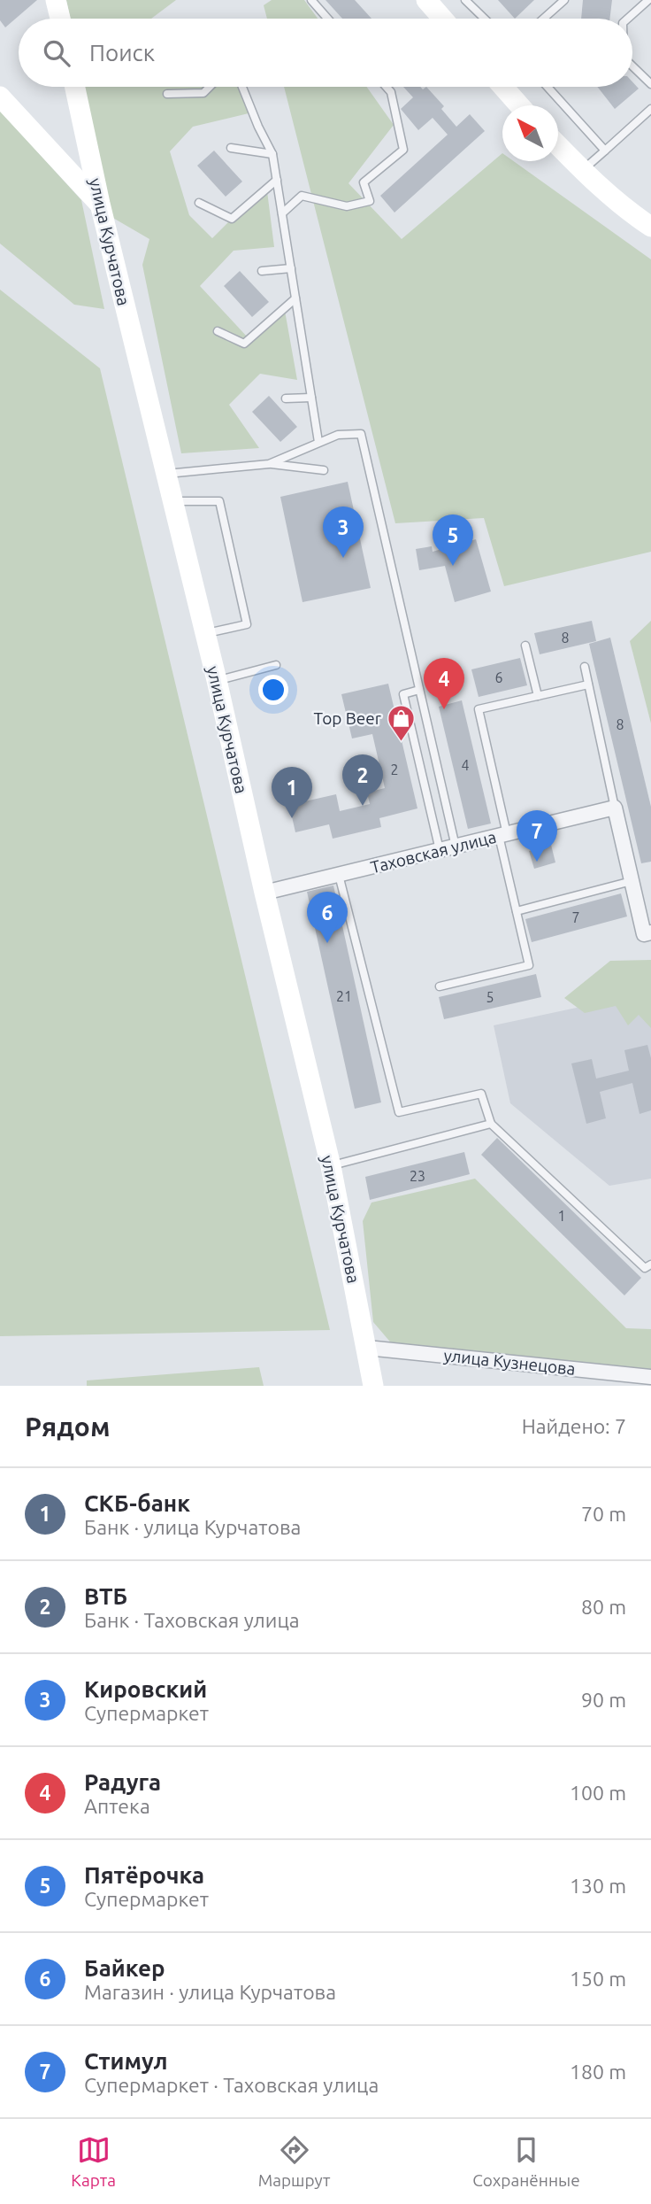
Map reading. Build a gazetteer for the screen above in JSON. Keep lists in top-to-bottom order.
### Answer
{
  "streets": {
    "main road": ["улица Курчатова"],
    "street": ["Таховская улица", "улица Кузнецова"]
  },
  "crossings": [
    ["улица Курчатова", "Таховская улица"],
    ["улица Курчатова", "улица Кузнецова"]
  ],
  "places": {
    "shop": ["Top Beer"]
  },
  "house_numbers": [
    "8",
    "6",
    "8",
    "4",
    "2",
    "7",
    "21",
    "5",
    "23",
    "1"
  ],
  "north": "top left",
  "page": {
    "search": "Поиск",
    "pins": [
      "3",
      "5",
      "4",
      "2",
      "1",
      "7",
      "6"
    ],
    "heading": ["Рядом", "Найдено: 7"],
    "list": [
      {
        "mark": "1",
        "name": "СКБ-банк",
        "note": "Банк · улица Курчатова",
        "value": "70 m"
      },
      {
        "mark": "2",
        "name": "ВТБ",
        "note": "Банк · Таховская улица",
        "value": "80 m"
      },
      {
        "mark": "3",
        "name": "Кировский",
        "note": "Супермаркет",
        "value": "90 m"
      },
      {
        "mark": "4",
        "name": "Радуга",
        "note": "Аптека",
        "value": "100 m"
      },
      {
        "mark": "5",
        "name": "Пятёрочка",
        "note": "Супермаркет",
        "value": "130 m"
      },
      {
        "mark": "6",
        "name": "Байкер",
        "note": "Магазин · улица Курчатова",
        "value": "150 m"
      },
      {
        "mark": "7",
        "name": "Стимул",
        "note": "Супермаркет · Таховская улица",
        "value": "180 m"
      }
    ],
    "nav": ["Карта", "Маршрут", "Сохранённые"]
  }
}
